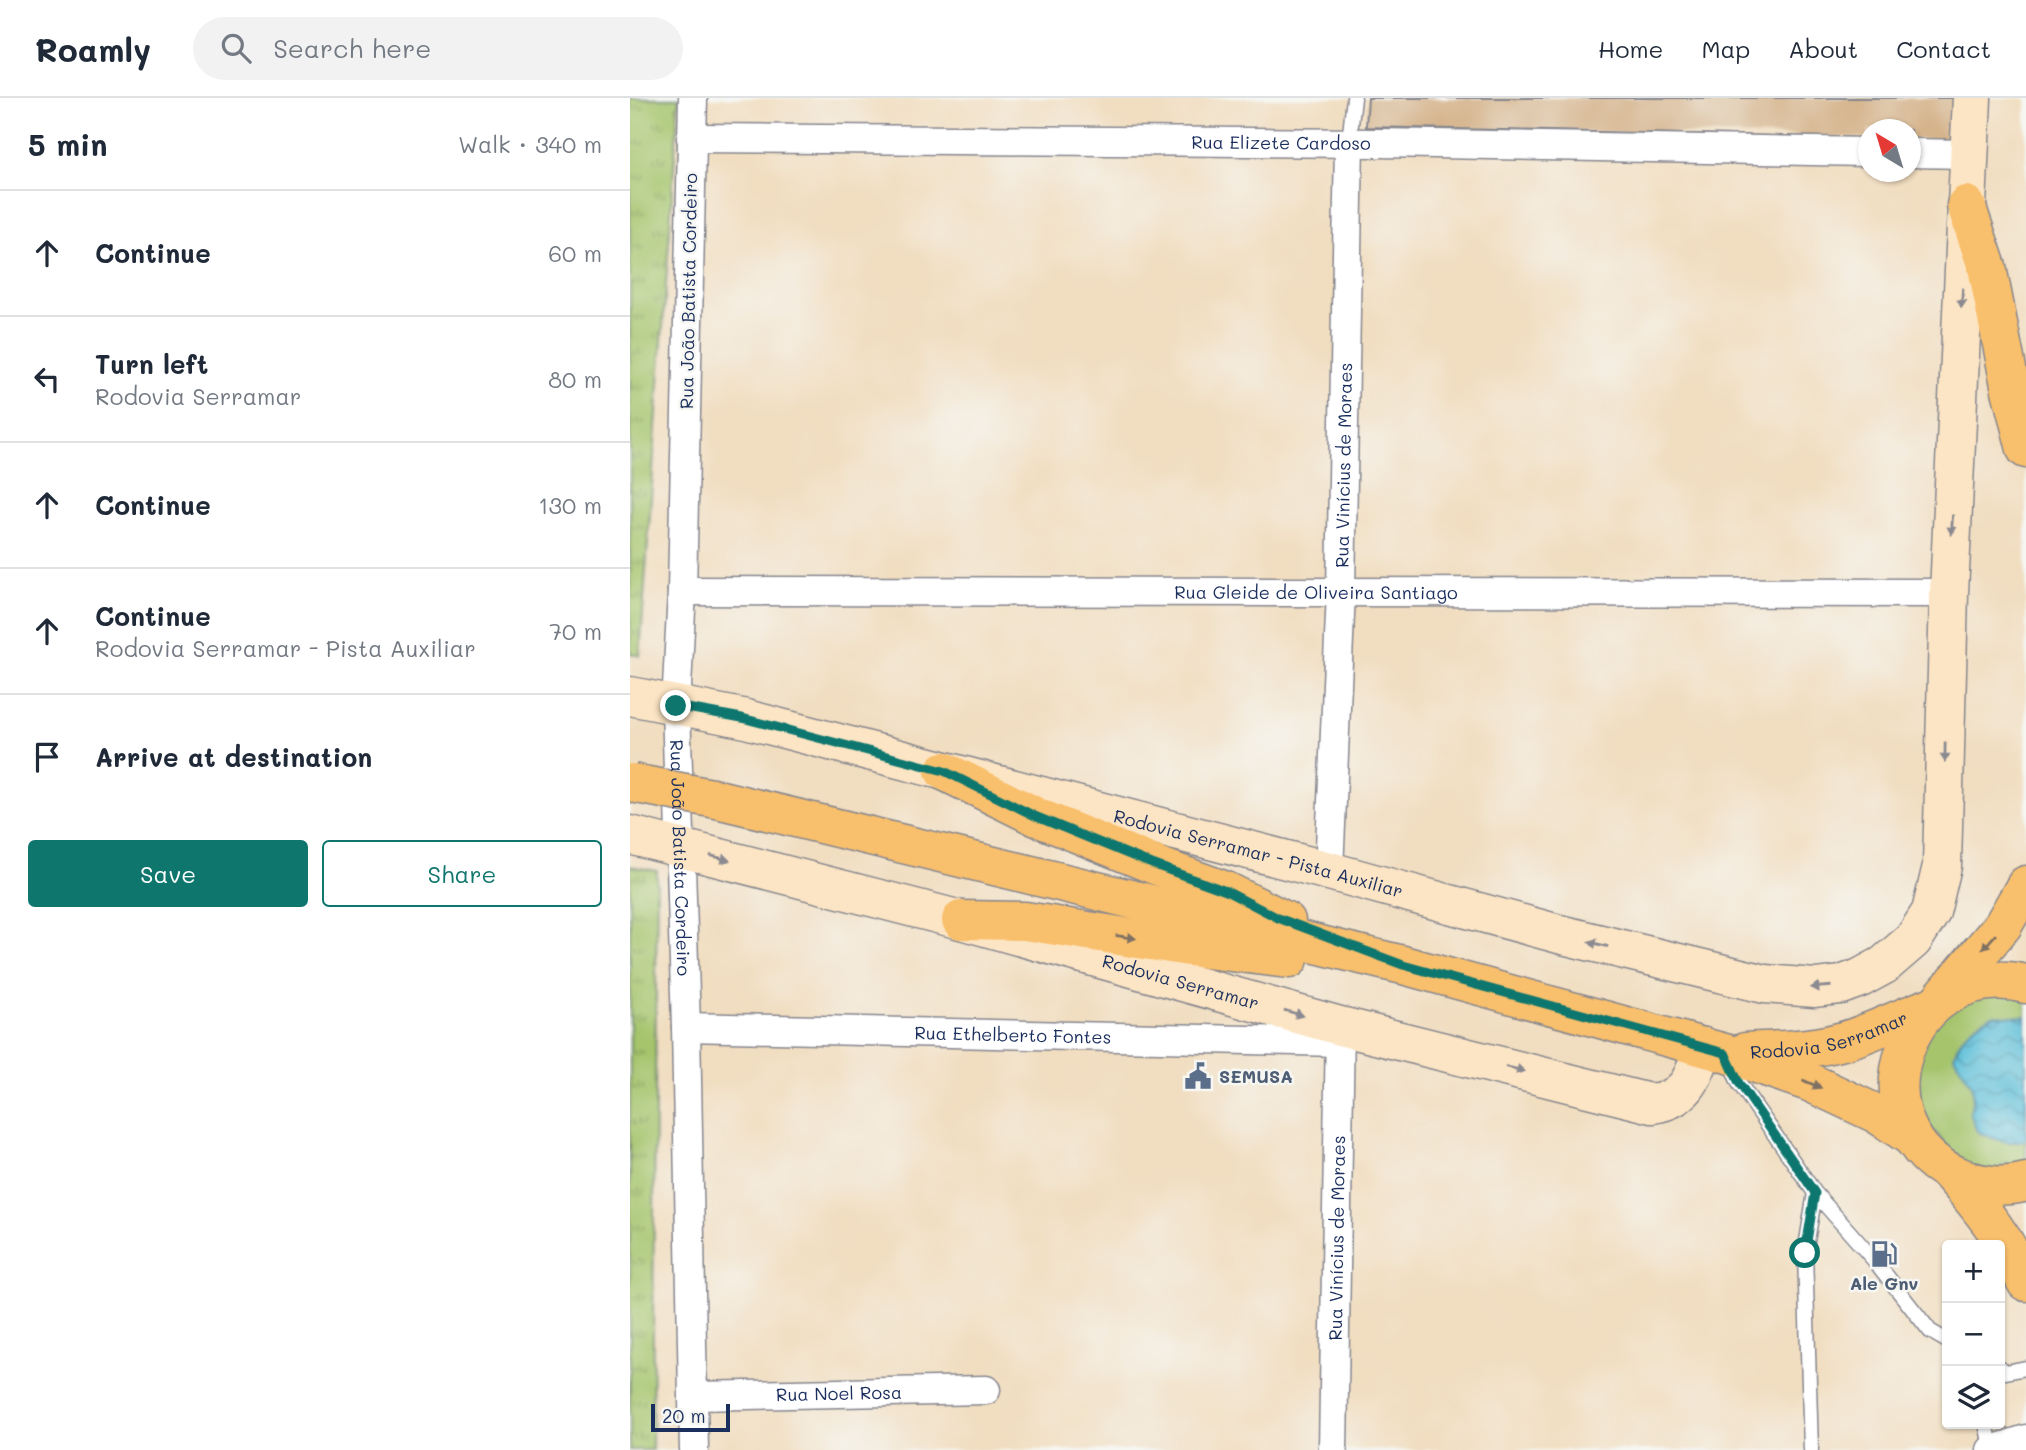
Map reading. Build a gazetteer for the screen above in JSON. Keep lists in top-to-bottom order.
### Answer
{
  "streets": {
    "main road": ["Rodovia Serramar - Pista Auxiliar", "Rodovia Serramar"],
    "street": [
      "Rua Elizete Cardoso",
      "Rua João Batista Cordeiro",
      "Rua Vinícius de Moraes",
      "Rua Gleide de Oliveira Santiago",
      "Rua Ethelberto Fontes",
      "Rua Noel Rosa"
    ]
  },
  "crossings": [
    ["Rua Elizete Cardoso", "Rua João Batista Cordeiro"],
    ["Rua Elizete Cardoso", "Rua Vinícius de Moraes"],
    ["Rua João Batista Cordeiro", "Rua Gleide de Oliveira Santiago"],
    ["Rua João Batista Cordeiro", "Rodovia Serramar - Pista Auxiliar"],
    ["Rua João Batista Cordeiro", "Rodovia Serramar"],
    ["Rua João Batista Cordeiro", "Rua Ethelberto Fontes"],
    ["Rua João Batista Cordeiro", "Rua Noel Rosa"],
    ["Rua Vinícius de Moraes", "Rua Gleide de Oliveira Santiago"],
    ["Rua Vinícius de Moraes", "Rodovia Serramar - Pista Auxiliar"],
    ["Rua Vinícius de Moraes", "Rodovia Serramar"],
    ["Rua Vinícius de Moraes", "Rua Ethelberto Fontes"],
    ["Rua Gleide de Oliveira Santiago", "Rodovia Serramar - Pista Auxiliar"],
    ["Rodovia Serramar", "Rua Ethelberto Fontes"]
  ],
  "places": {
    "public building": ["SEMUSA"],
    "fuel station": ["Ale Gnv"]
  },
  "scale_bar": "20 m",
  "north": "top left",
  "page": {
    "header": "Roamly",
    "search": "Search here",
    "nav": [
      "Home",
      "Map",
      "About",
      "Contact"
    ],
    "heading": ["5 min", "Walk · 340 m"],
    "list": [
      ["Continue", "60 m"],
      ["Turn left", "Rodovia Serramar", "80 m"],
      ["Continue", "130 m"],
      ["Continue", "Rodovia Serramar - Pista Auxiliar", "70 m"],
      "Arrive at destination"
    ],
    "buttons": ["Save", "Share"],
    "map_buttons": ["+", "−"],
    "scale": "20 m"
  }
}
